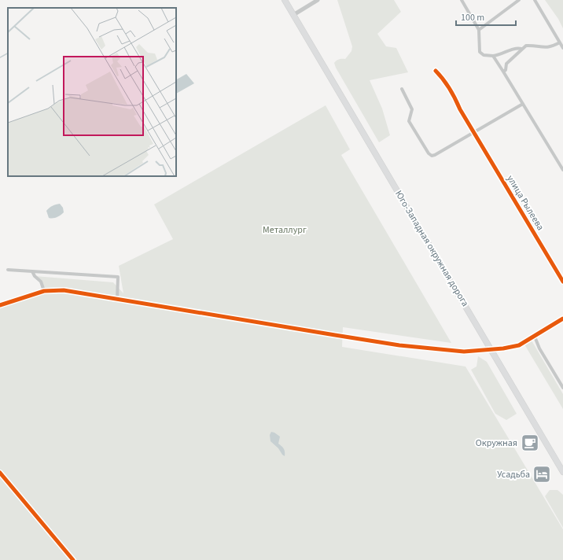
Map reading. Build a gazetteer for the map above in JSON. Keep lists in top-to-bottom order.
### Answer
{
  "streets": {
    "highway": ["Юго-Западная окружная дорога"],
    "street": ["улица Рылеева"]
  },
  "parks": ["Металлург"],
  "places": {
    "cafe": ["Окружная"],
    "hotel": ["Усадьба"]
  },
  "scale_bar": "100 m"
}
